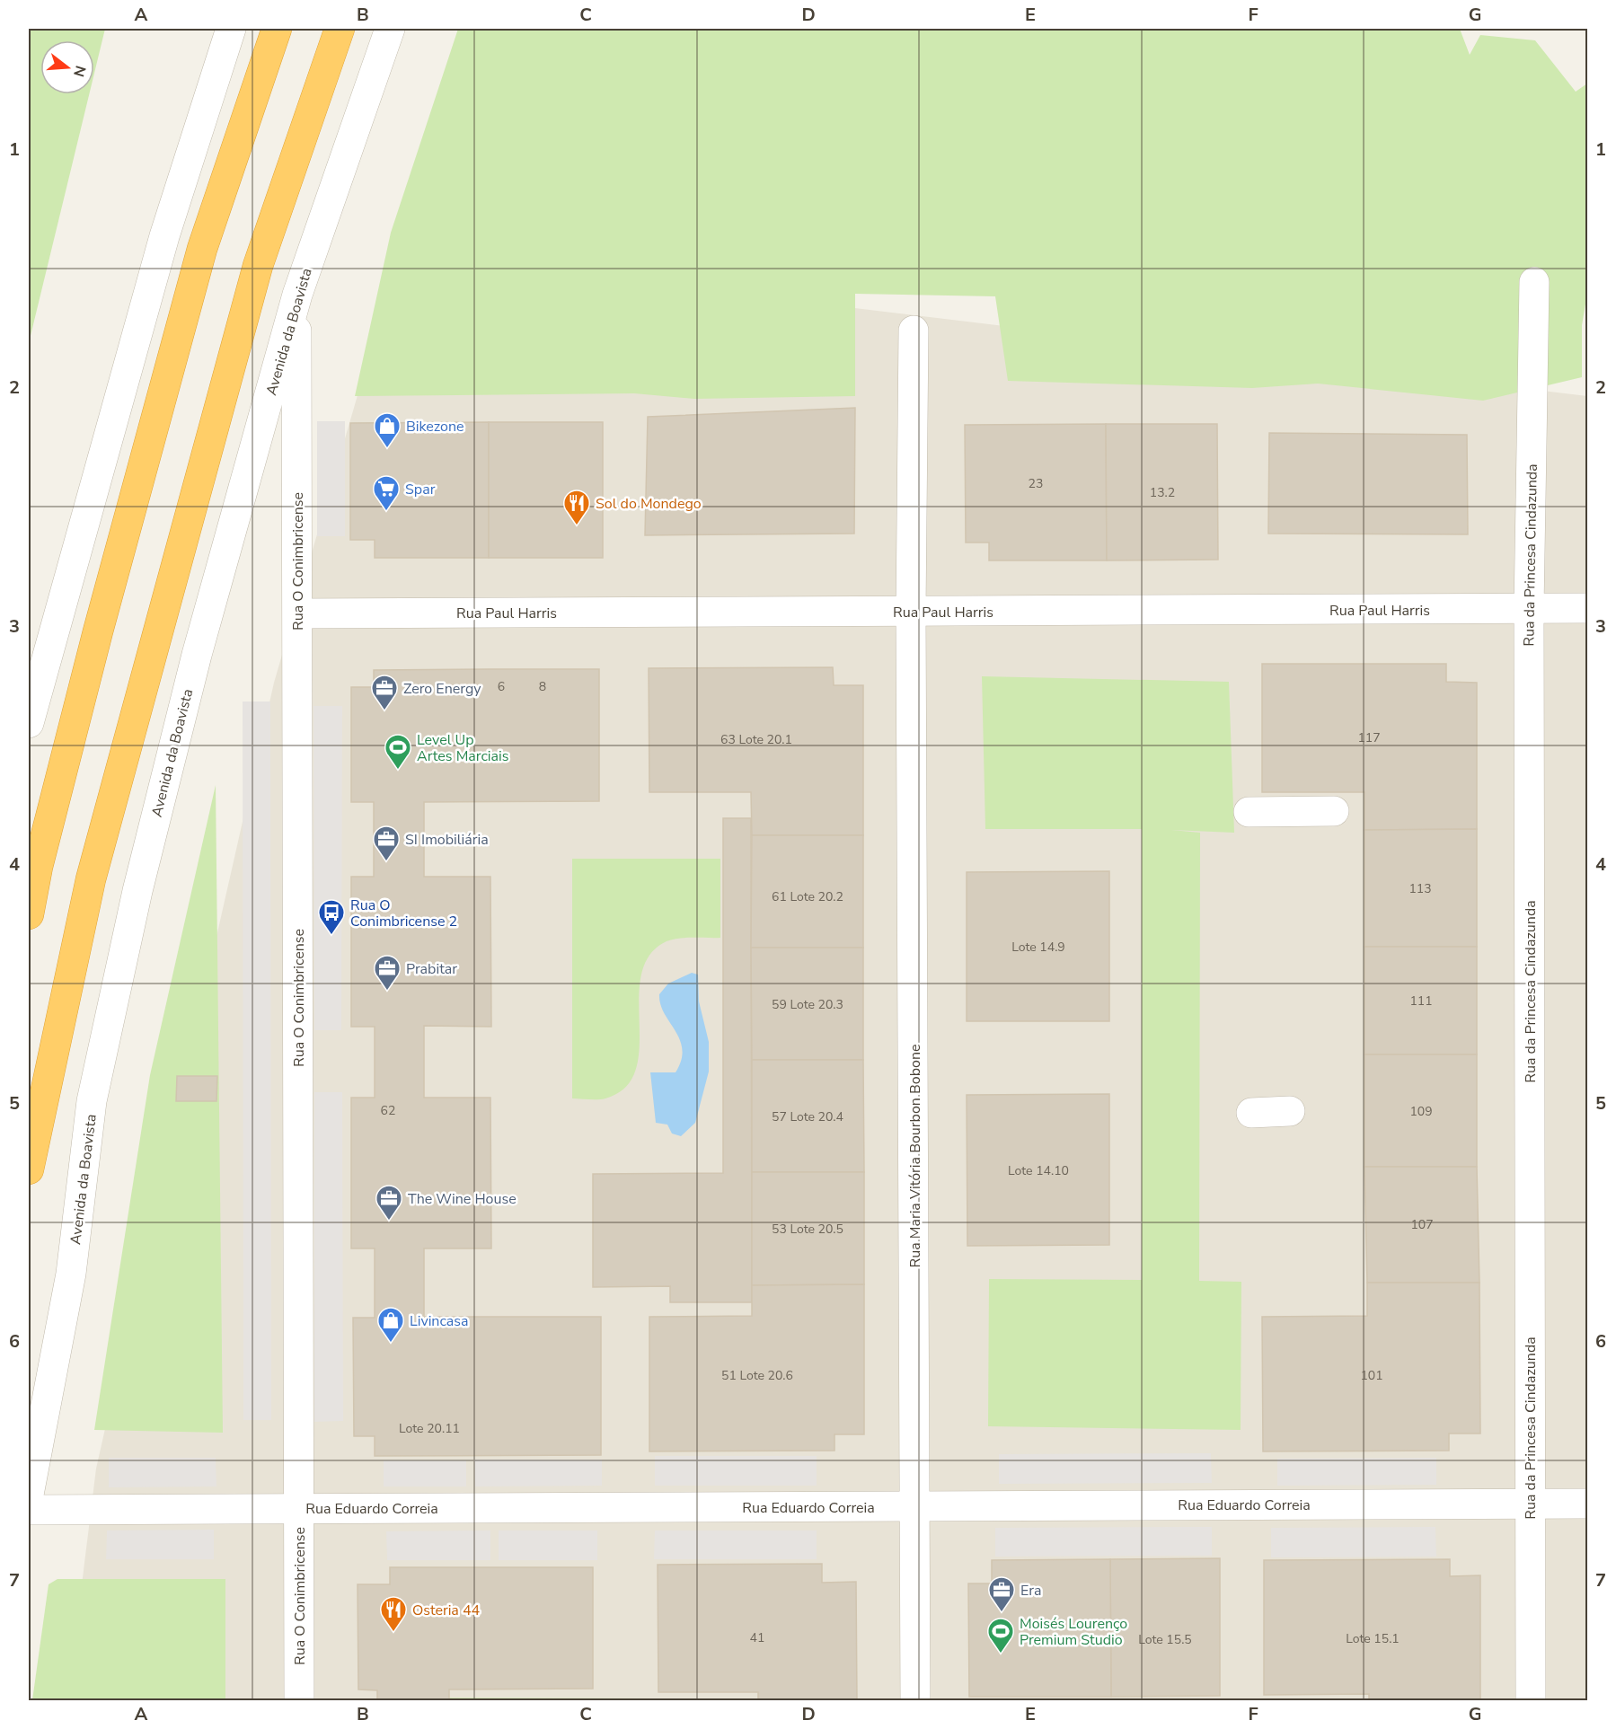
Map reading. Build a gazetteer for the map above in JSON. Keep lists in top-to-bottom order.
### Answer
{
  "streets": {
    "street": [
      "Avenida da Boavista",
      "Rua da Princesa Cindazunda",
      "Rua O Conimbricense",
      "Rua Paul Harris",
      "Rua Maria Vitória Bourbon Bobone",
      "Rua Eduardo Correia"
    ]
  },
  "crossings": [
    ["Avenida da Boavista", "Rua O Conimbricense"],
    ["Rua da Princesa Cindazunda", "Rua Paul Harris"],
    ["Rua da Princesa Cindazunda", "Rua Eduardo Correia"],
    ["Rua O Conimbricense", "Rua Paul Harris"],
    ["Rua O Conimbricense", "Rua Eduardo Correia"],
    ["Rua Paul Harris", "Rua Maria Vitória Bourbon Bobone"],
    ["Rua Maria Vitória Bourbon Bobone", "Rua Eduardo Correia"]
  ],
  "places": {
    "shop": ["Bikezone", "Livincasa"],
    "supermarket": ["Spar"],
    "restaurant": ["Sol do Mondego", "Osteria 44"],
    "office": [
      "Zero Energy",
      "SI Imobiliária",
      "Prabitar",
      "The Wine House",
      "Era"
    ],
    "sports": ["Level Up Artes Marciais", "Moisés Lourenço Premium Studio"],
    "bus stop": ["Rua O Conimbricense 2"]
  },
  "house_numbers": [
    "23",
    "13.2",
    "6",
    "8",
    "117",
    "63 Lote 20.1",
    "113",
    "61 Lote 20.2",
    "Lote 14.9",
    "111",
    "59 Lote 20.3",
    "62",
    "109",
    "57 Lote 20.4",
    "Lote 14.10",
    "107",
    "53 Lote 20.5",
    "51 Lote 20.6",
    "101",
    "Lote 20.11",
    "41",
    "Lote 15.1",
    "Lote 15.5"
  ],
  "north": "right",
  "grid": {
    "columns": [
      "A",
      "B",
      "C",
      "D",
      "E",
      "F",
      "G"
    ],
    "rows": [
      "1",
      "2",
      "3",
      "4",
      "5",
      "6",
      "7"
    ]
  }
}
